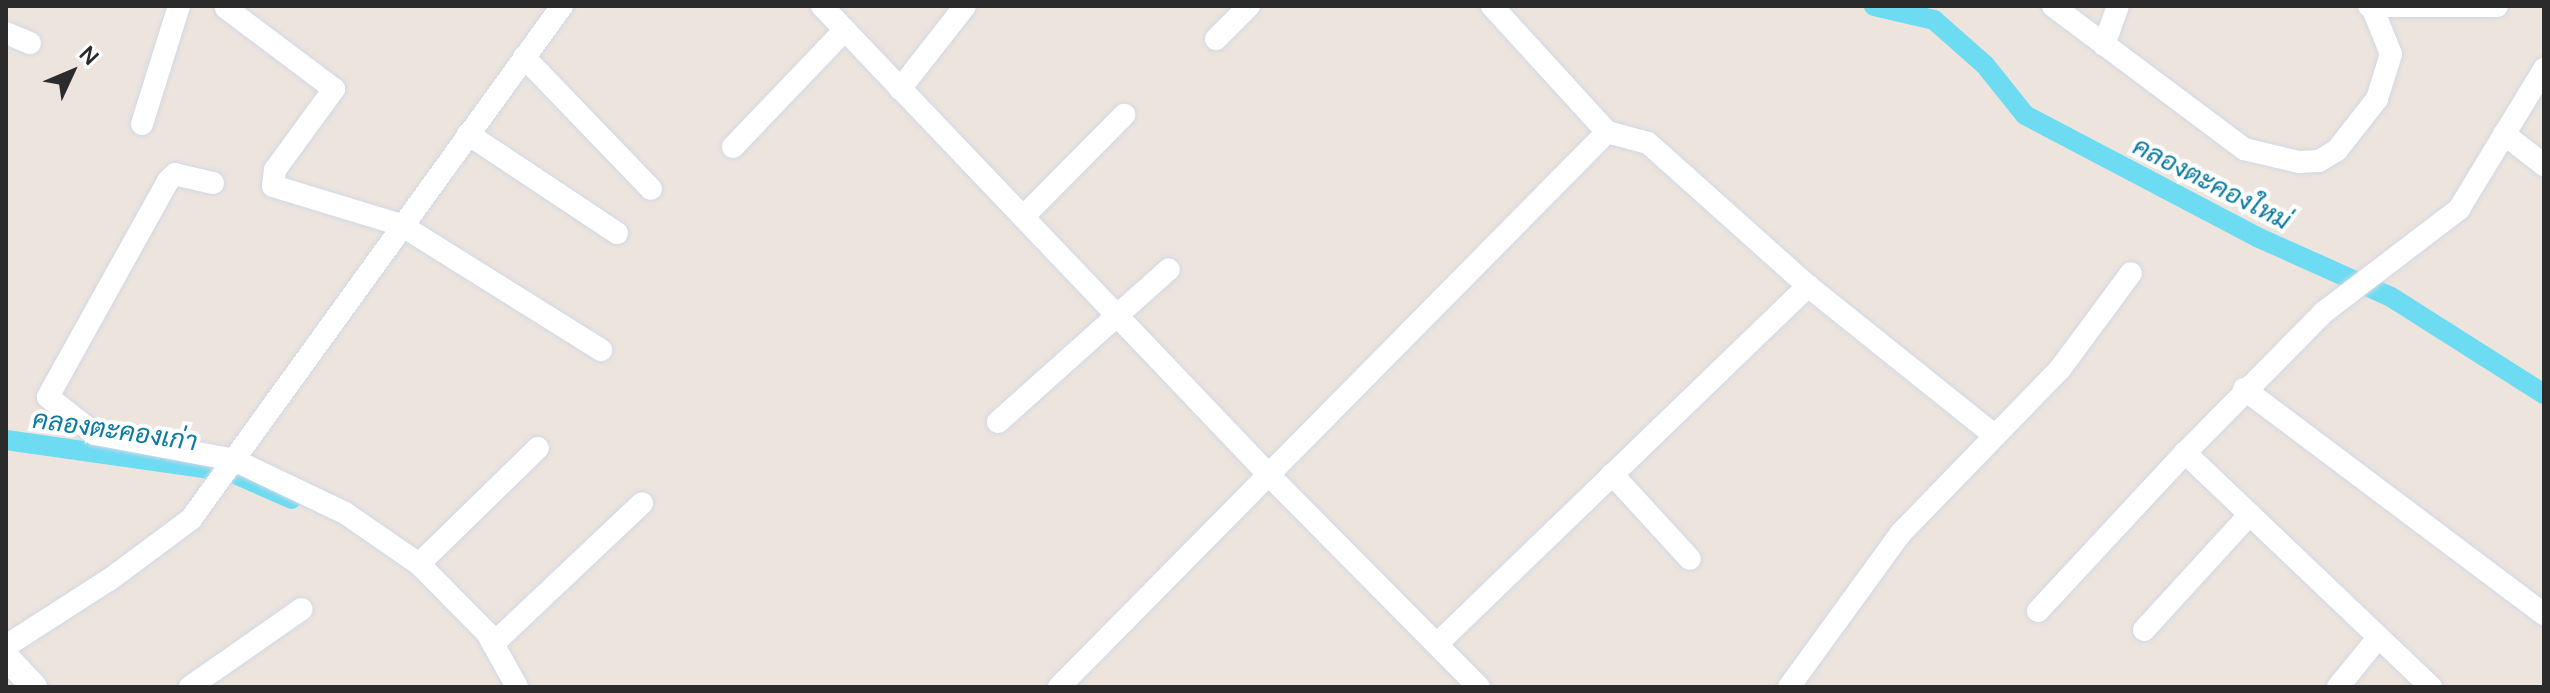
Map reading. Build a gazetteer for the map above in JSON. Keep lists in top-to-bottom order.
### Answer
{
  "water": ["คลองตะคองใหม่", "คลองตะคองเก่า"],
  "north": "top right"
}
